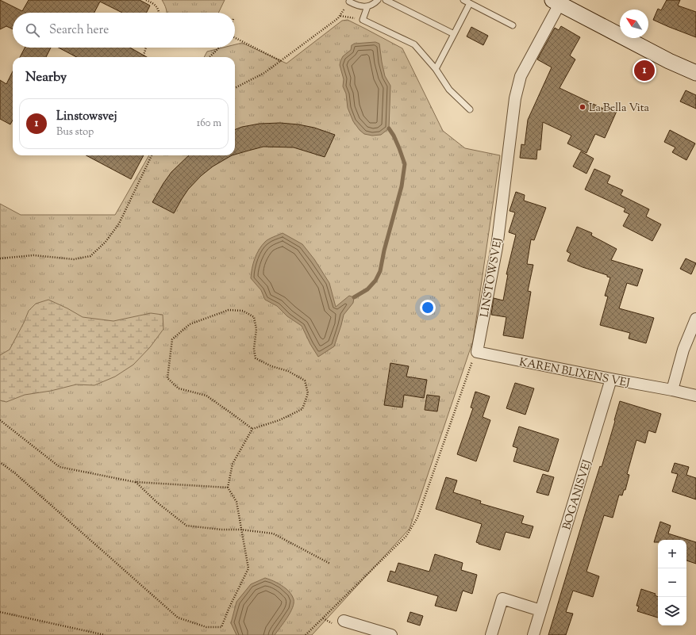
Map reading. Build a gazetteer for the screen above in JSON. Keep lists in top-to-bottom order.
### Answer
{
  "streets": {
    "street": ["LINSTOWSVEJ", "KAREN BLIXENS VEJ", "BOGANISVEJ"]
  },
  "crossings": [
    ["LINSTOWSVEJ", "KAREN BLIXENS VEJ"],
    ["KAREN BLIXENS VEJ", "BOGANISVEJ"]
  ],
  "places": ["La Bella Vita"],
  "north": "top left",
  "page": {
    "search": "Search here",
    "heading": "Nearby",
    "pins": "1",
    "list": [
      {
        "mark": "1",
        "name": "Linstowsvej",
        "note": "Bus stop",
        "value": "160 m"
      }
    ],
    "map_buttons": ["+", "−"]
  }
}
